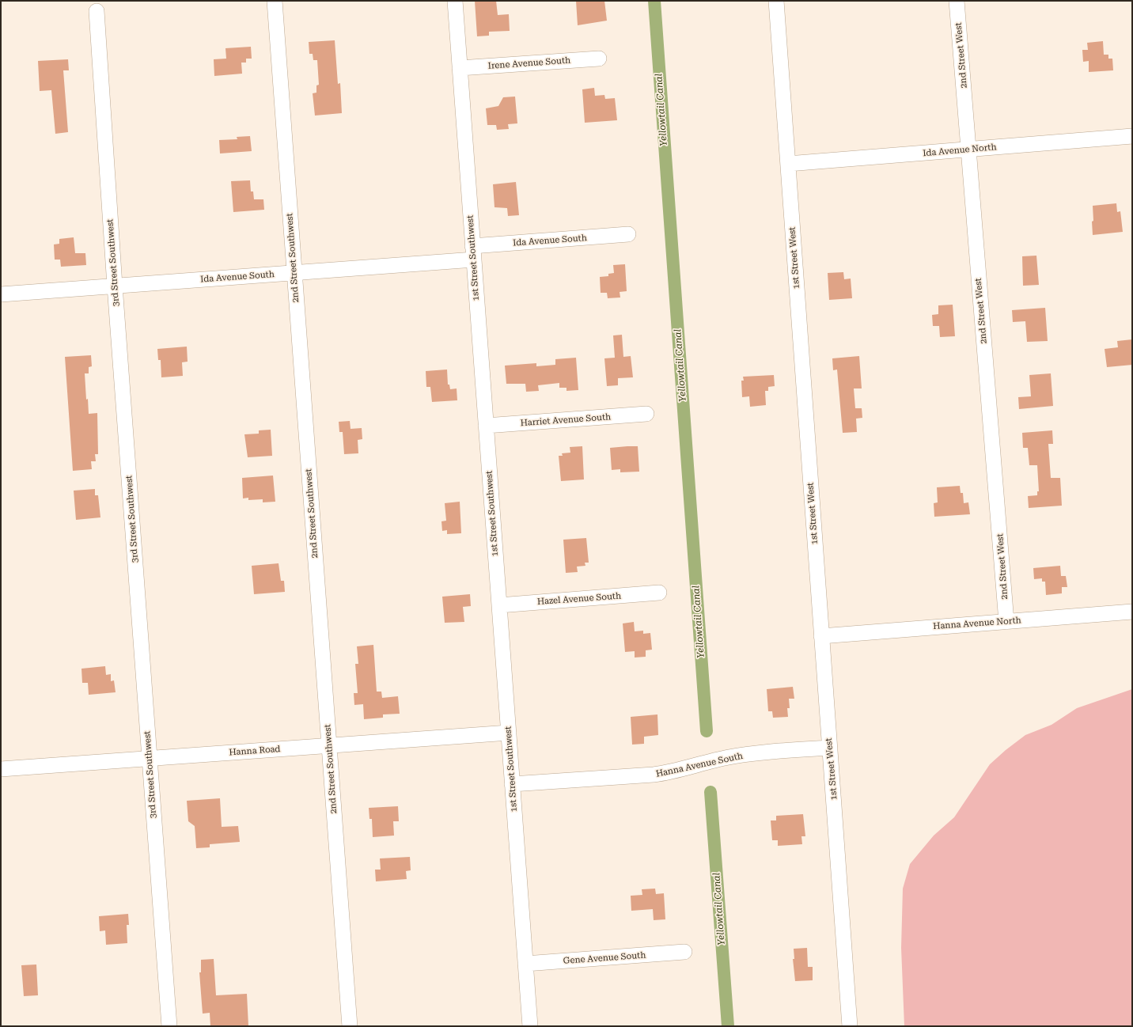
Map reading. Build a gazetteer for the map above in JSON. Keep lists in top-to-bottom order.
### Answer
{
  "streets": {
    "street": [
      "2nd Street West",
      "Irene Avenue South",
      "Ida Avenue North",
      "Ida Avenue South",
      "2nd Street Southwest",
      "1st Street Southwest",
      "1st Street West",
      "3rd Street Southwest",
      "Harriet Avenue South",
      "Hazel Avenue South",
      "Hanna Avenue North",
      "Hanna Road",
      "Hanna Avenue South",
      "Gene Avenue South"
    ]
  },
  "crossings": [
    ["2nd Street West", "Ida Avenue North"],
    ["2nd Street West", "Hanna Avenue North"],
    ["Irene Avenue South", "1st Street Southwest"],
    ["Ida Avenue North", "1st Street West"],
    ["Ida Avenue South", "2nd Street Southwest"],
    ["Ida Avenue South", "1st Street Southwest"],
    ["Ida Avenue South", "3rd Street Southwest"],
    ["2nd Street Southwest", "Hanna Road"],
    ["1st Street Southwest", "Harriet Avenue South"],
    ["1st Street Southwest", "Hazel Avenue South"],
    ["1st Street Southwest", "Hanna Road"],
    ["1st Street Southwest", "Hanna Avenue South"],
    ["1st Street Southwest", "Gene Avenue South"],
    ["1st Street West", "Hanna Avenue North"],
    ["1st Street West", "Hanna Avenue South"],
    ["3rd Street Southwest", "Hanna Road"]
  ],
  "water": ["Yellowtail Canal"]
}
